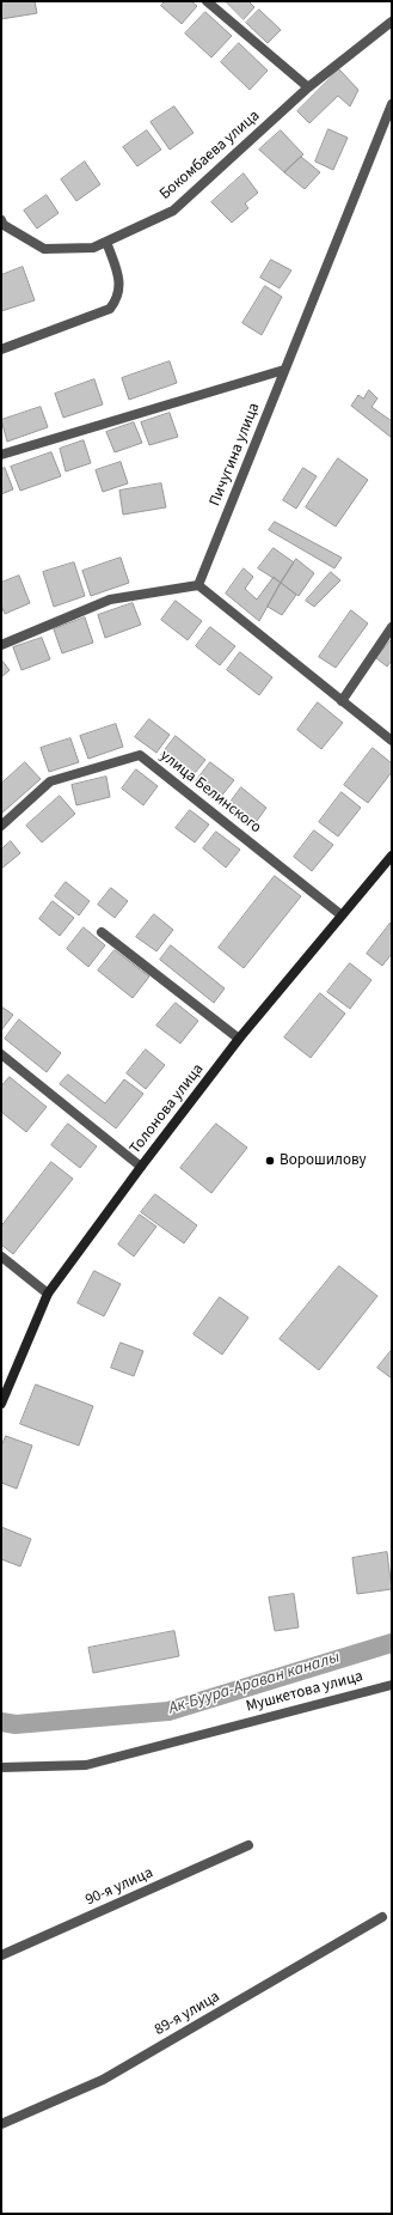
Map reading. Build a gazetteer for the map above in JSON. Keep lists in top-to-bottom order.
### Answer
{
  "streets": {
    "main road": ["Толонова улица"],
    "street": [
      "Бокомбаева улица",
      "Пичугина улица",
      "улица Белинского",
      "Мушкетова улица",
      "90-я улица",
      "89-я улица"
    ]
  },
  "crossings": [
    ["улица Белинского", "Толонова улица"]
  ],
  "water": ["Ак-Буура-Араван каналы"],
  "places": ["Ворошилову"]
}
